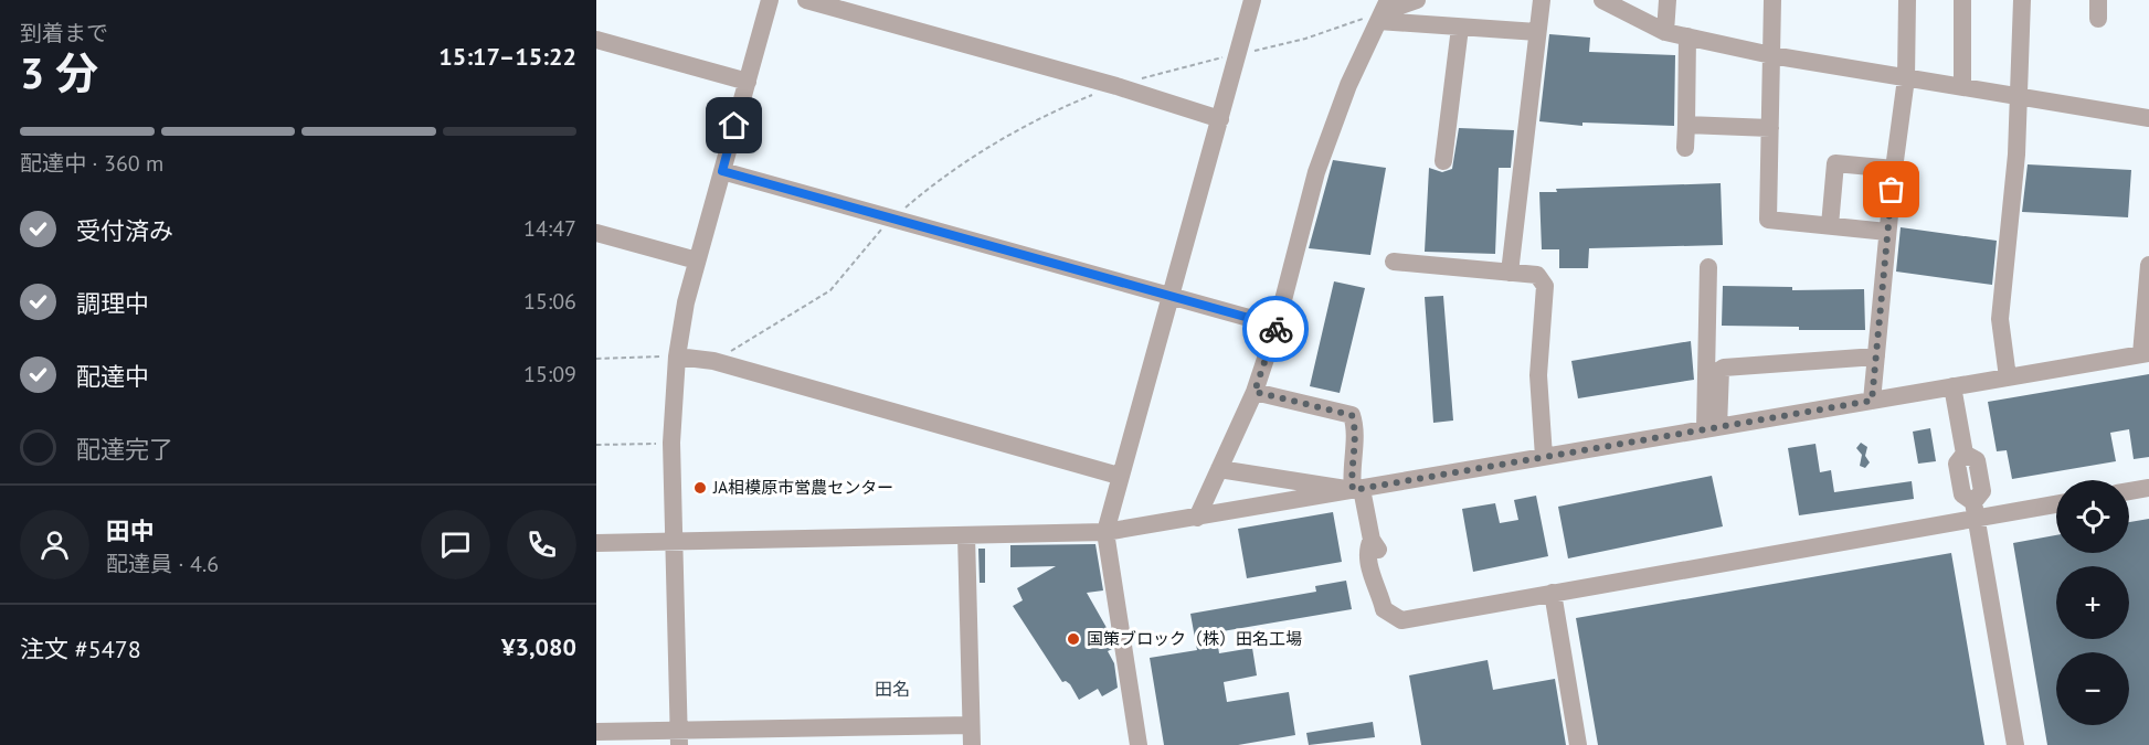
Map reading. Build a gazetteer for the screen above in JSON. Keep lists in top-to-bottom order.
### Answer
{
  "districts": ["田名"],
  "places": ["JA相模原市営農センター", "国策ブロック（株）田名工場"],
  "page": {
    "heading": ["3 分", "到着まで", "15:17–15:22"],
    "panel": [
      "田中",
      "配達員 · 4.6",
      "注文 #5478",
      "¥3,080"
    ],
    "bar": "配達中 · 360 m",
    "list": [
      ["受付済み", "14:47"],
      ["調理中", "15:06"],
      ["配達中", "15:09"],
      "配達完了"
    ],
    "map_buttons": ["+", "−"]
  }
}
